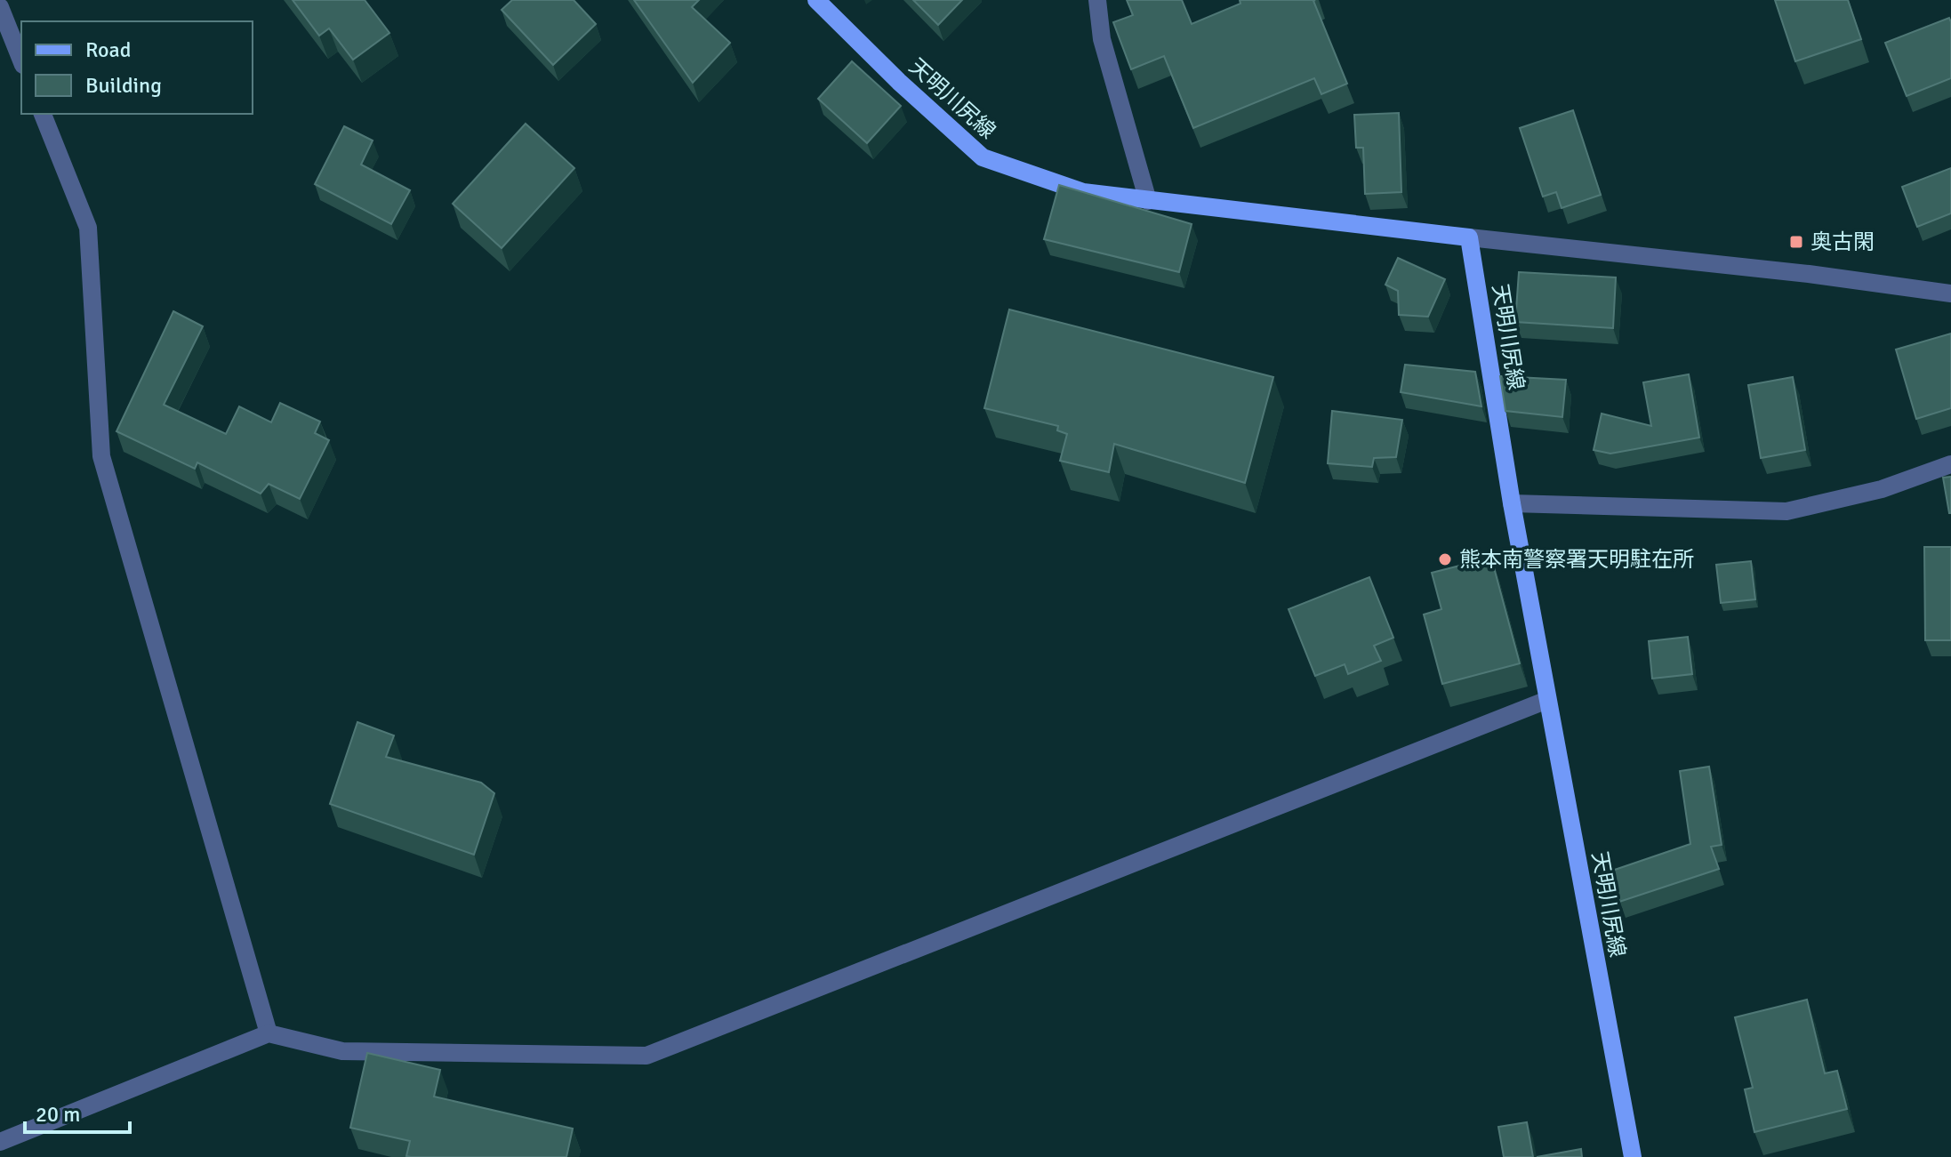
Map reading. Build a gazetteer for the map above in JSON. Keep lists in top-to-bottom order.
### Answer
{
  "streets": {
    "main road": ["天明川尻線"]
  },
  "places": {
    "transit": ["奥古閑"],
    "other": ["熊本南警察署天明駐在所"]
  },
  "legend": ["Road", "Building"],
  "scale_bar": "20 m"
}
